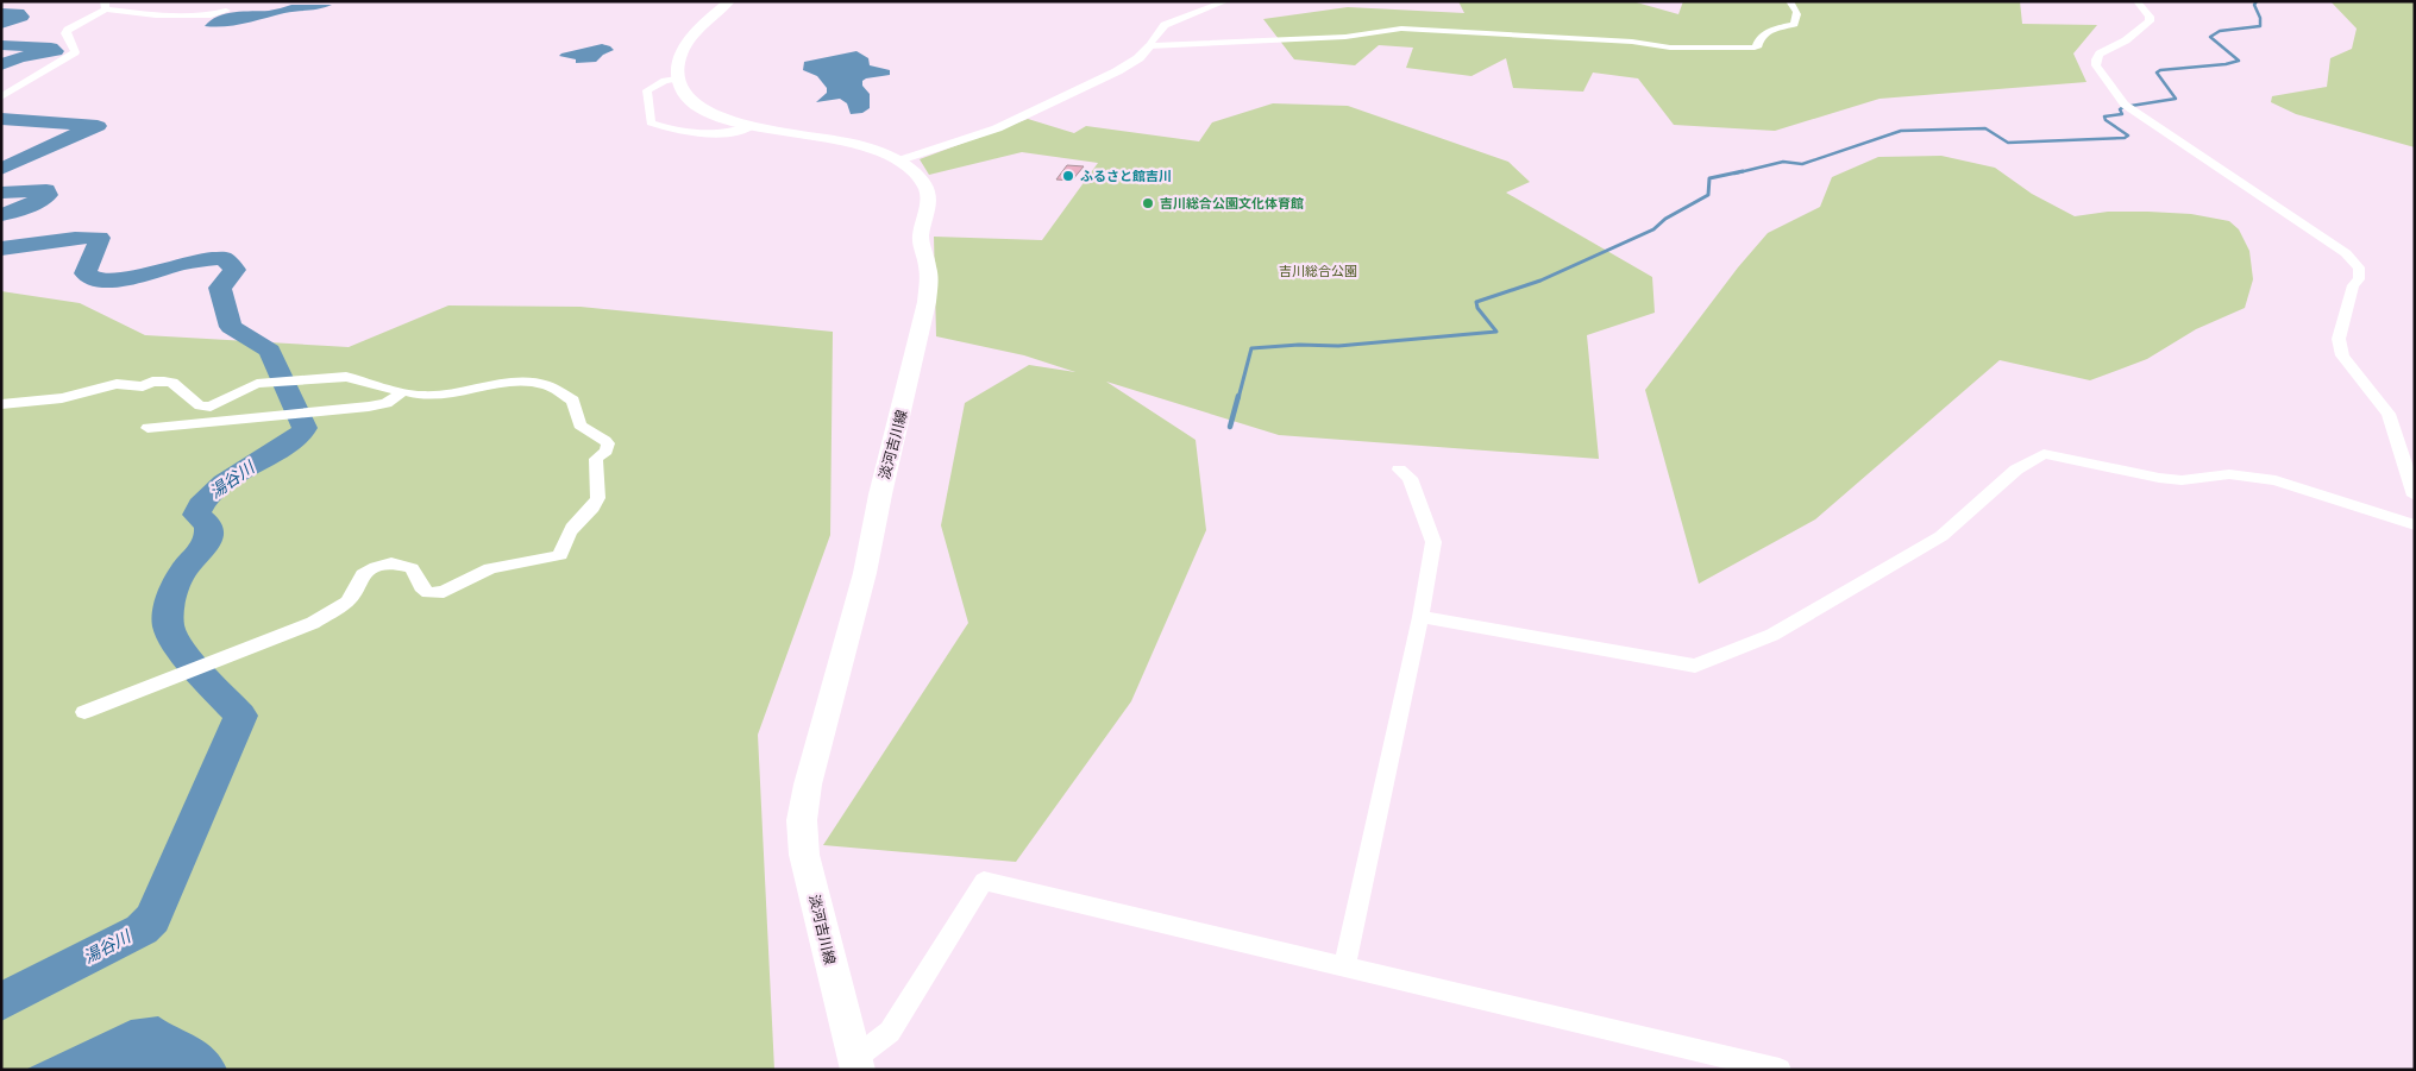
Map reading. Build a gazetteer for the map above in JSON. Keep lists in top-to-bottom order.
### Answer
{
  "streets": {
    "main road": ["淡河吉川線"]
  },
  "water": ["湯谷川"],
  "parks": ["吉川総合公園"],
  "places": ["ふるさと館吉川", "吉川総合公園文化体育館"]
}
